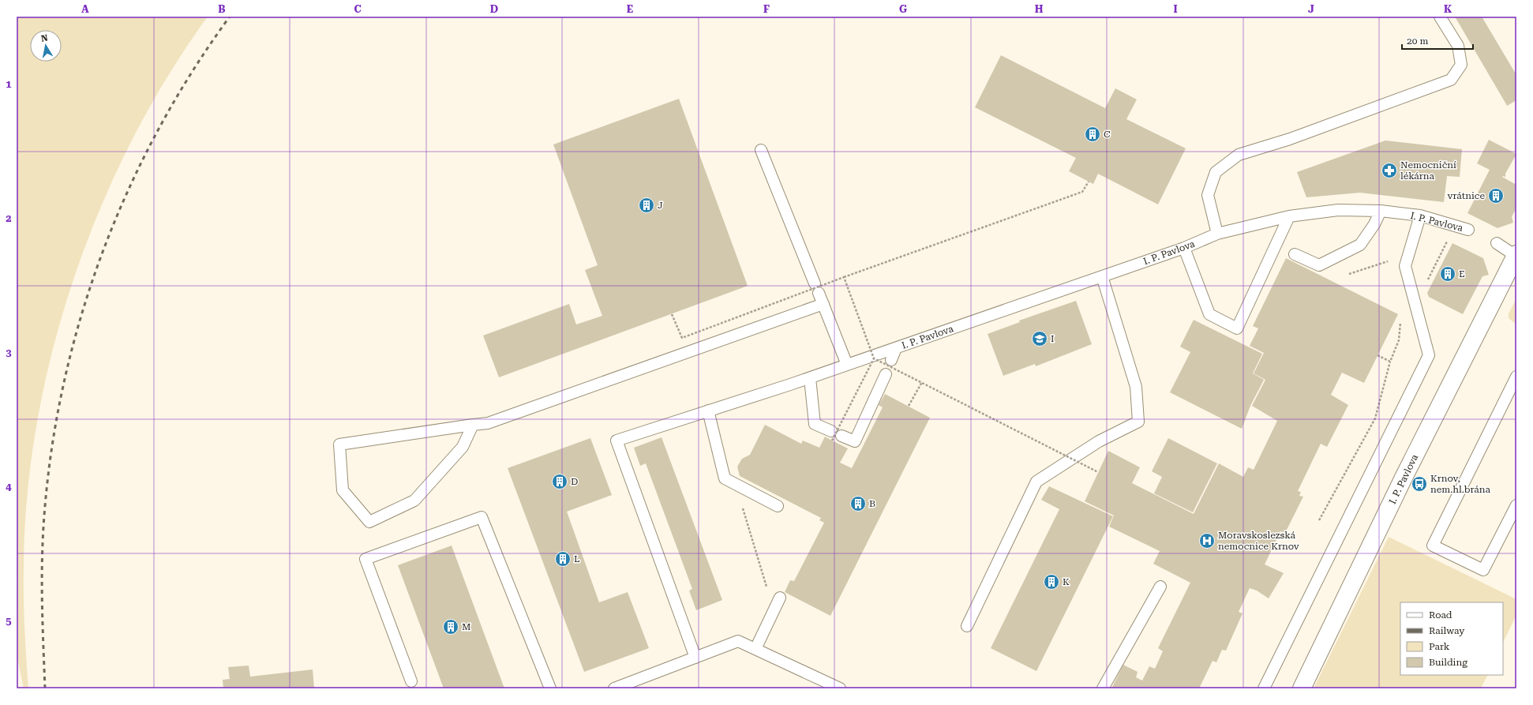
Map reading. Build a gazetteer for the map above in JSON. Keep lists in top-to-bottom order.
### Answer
{
  "streets": {
    "street": ["I. P. Pavlova"]
  },
  "places": {
    "building": [
      "C",
      "vrátnice",
      "J",
      "E",
      "D",
      "B",
      "L",
      "K",
      "M"
    ],
    "pharmacy": ["Nemocniční lékárna"],
    "school or university": ["I"],
    "bus stop": ["Krnov, nem.hl.brána"],
    "hospital": ["Moravskoslezská nemocnice Krnov"]
  },
  "legend": [
    "Road",
    "Railway",
    "Park",
    "Building"
  ],
  "scale_bar": "20 m",
  "north": "top",
  "grid": {
    "columns": [
      "A",
      "B",
      "C",
      "D",
      "E",
      "F",
      "G",
      "H",
      "I",
      "J",
      "K"
    ],
    "rows": [
      "1",
      "2",
      "3",
      "4",
      "5"
    ]
  }
}
